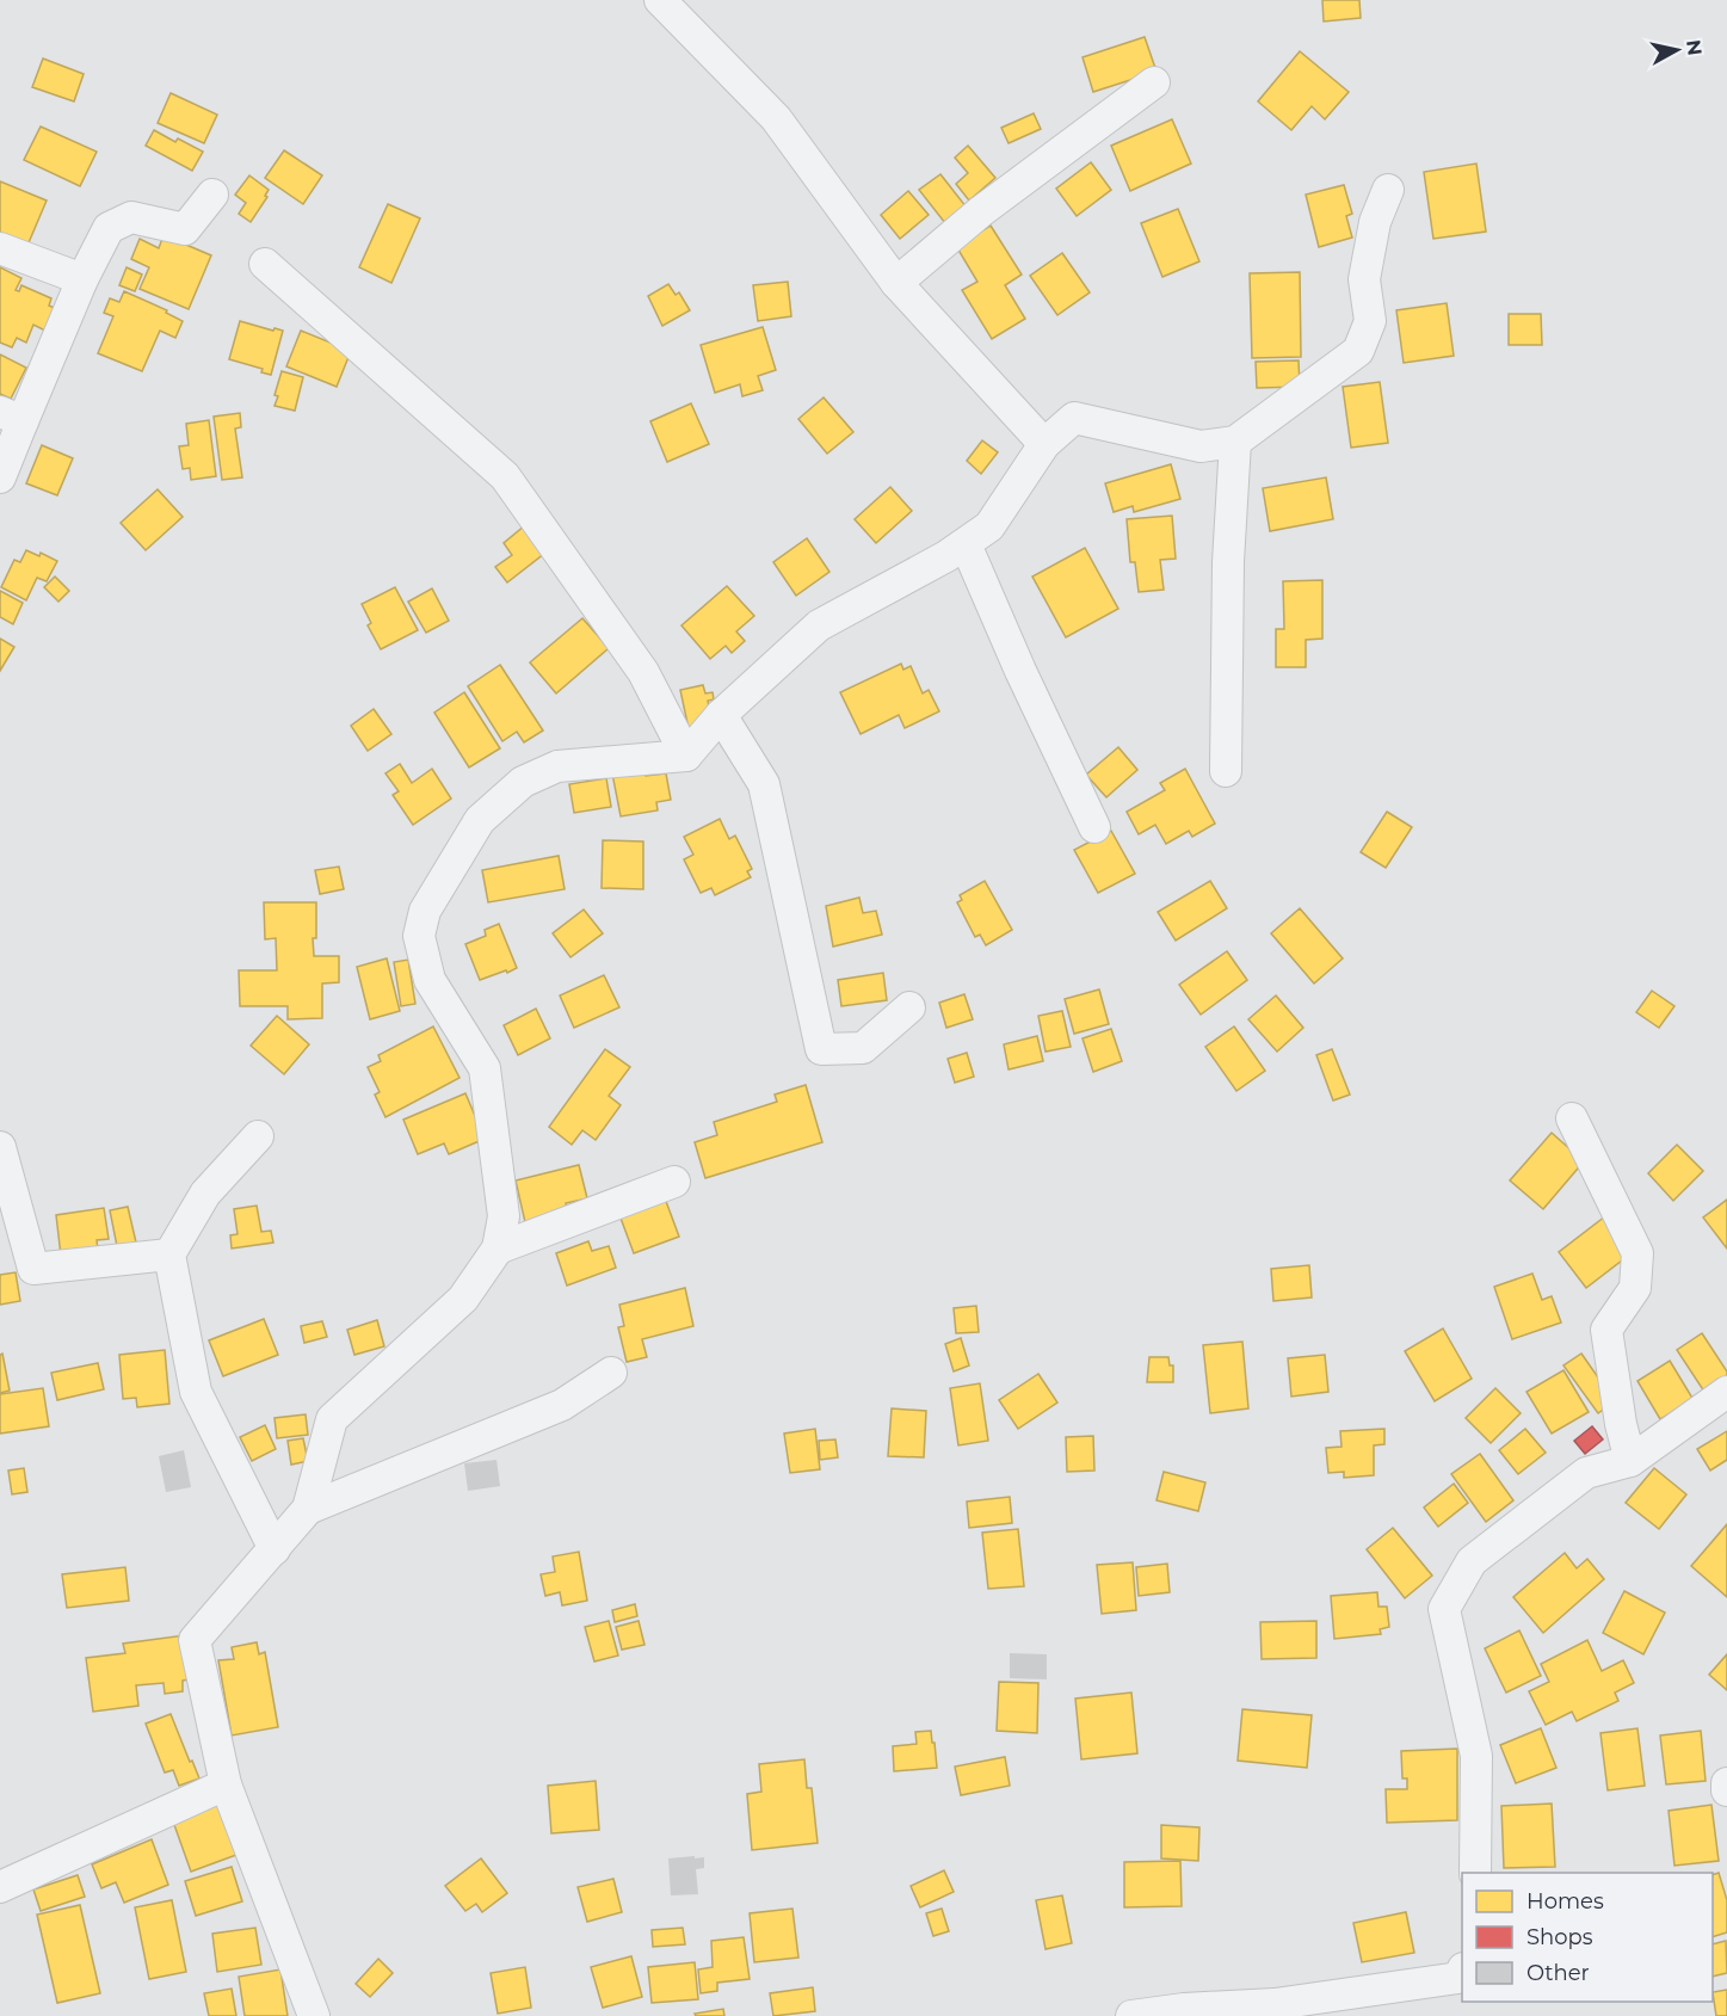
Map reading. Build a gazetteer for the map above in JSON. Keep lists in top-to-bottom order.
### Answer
{
  "legend": ["Homes", "Shops", "Other"],
  "north": "right"
}
